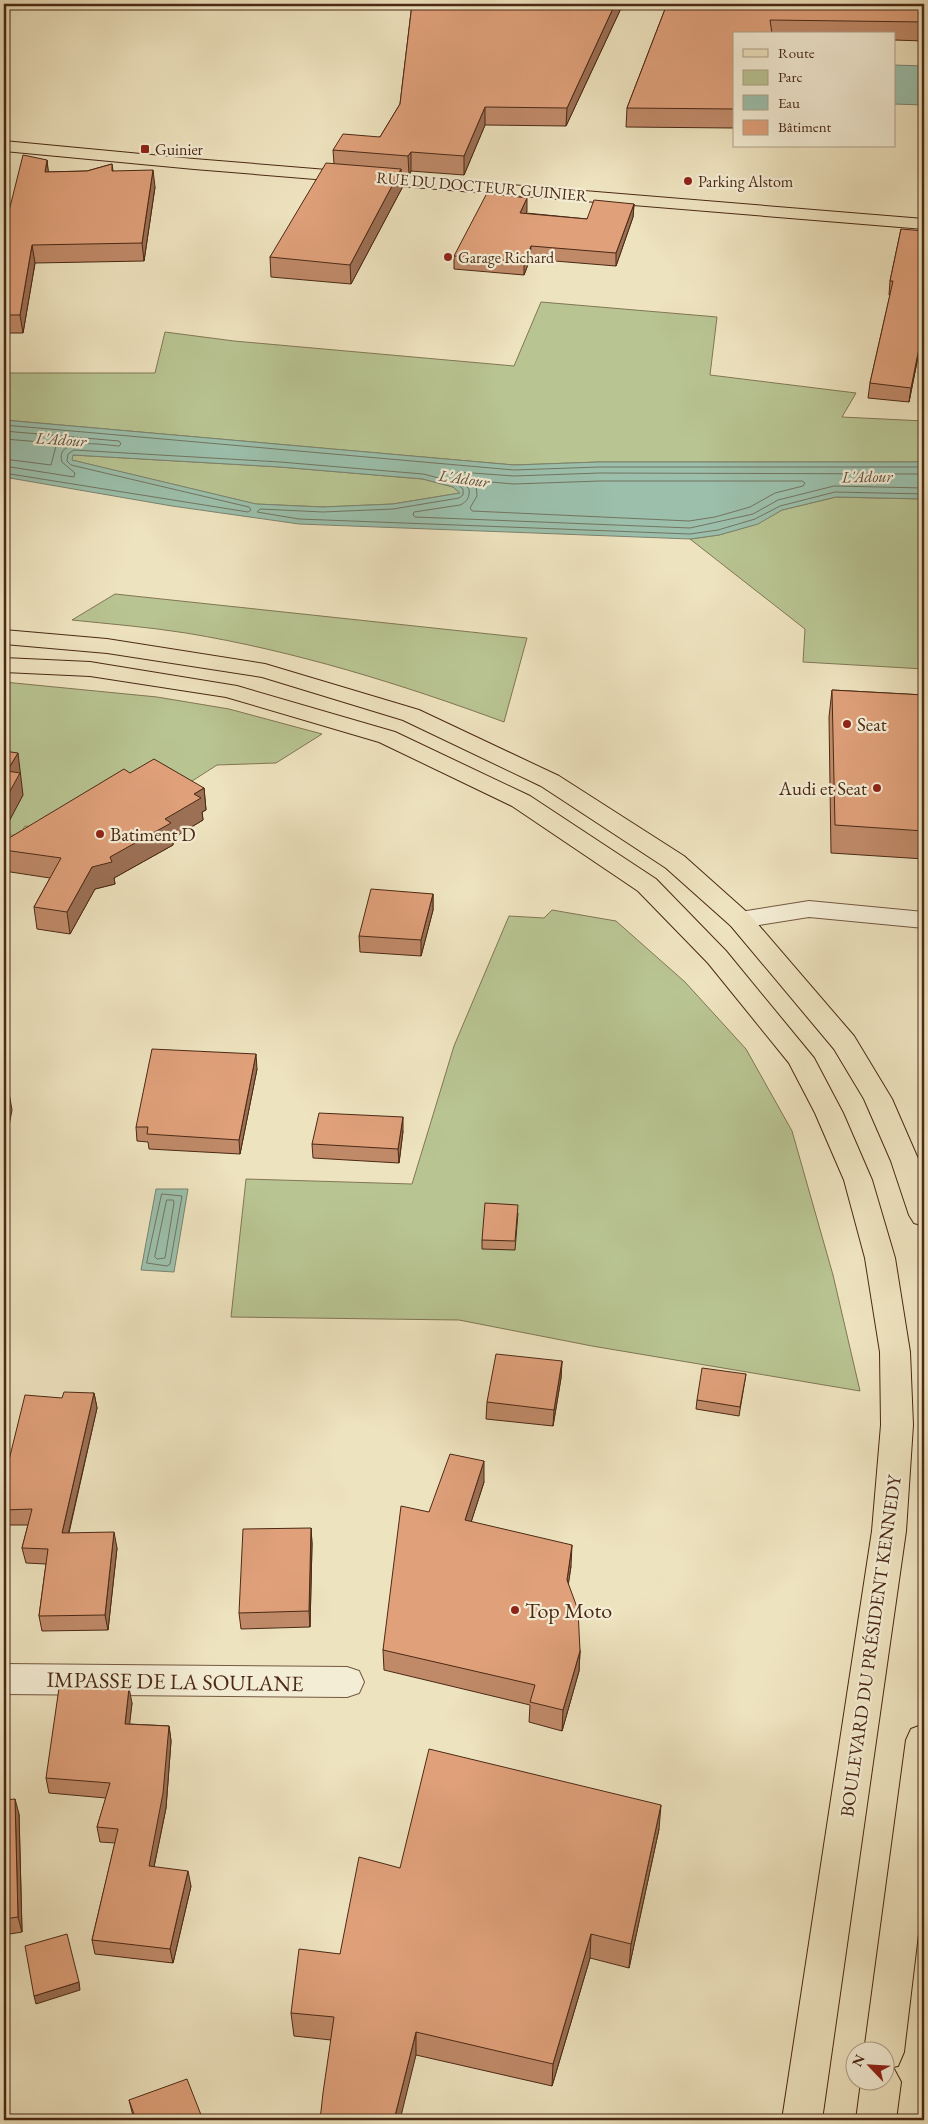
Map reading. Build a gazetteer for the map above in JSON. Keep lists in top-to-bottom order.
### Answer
{
  "streets": {
    "main road": ["RUE DU DOCTEUR GUINIER", "BOULEVARD DU PRÉSIDENT KENNEDY"],
    "street": ["IMPASSE DE LA SOULANE"]
  },
  "water": ["L'Adour"],
  "places": {
    "transit": ["Guinier"],
    "other": [
      "Parking Alstom",
      "Garage Richard",
      "Seat",
      "Audi et Seat",
      "Batiment D",
      "Top Moto"
    ]
  },
  "legend": [
    "Route",
    "Parc",
    "Eau",
    "Bâtiment"
  ],
  "north": "top left"
}
